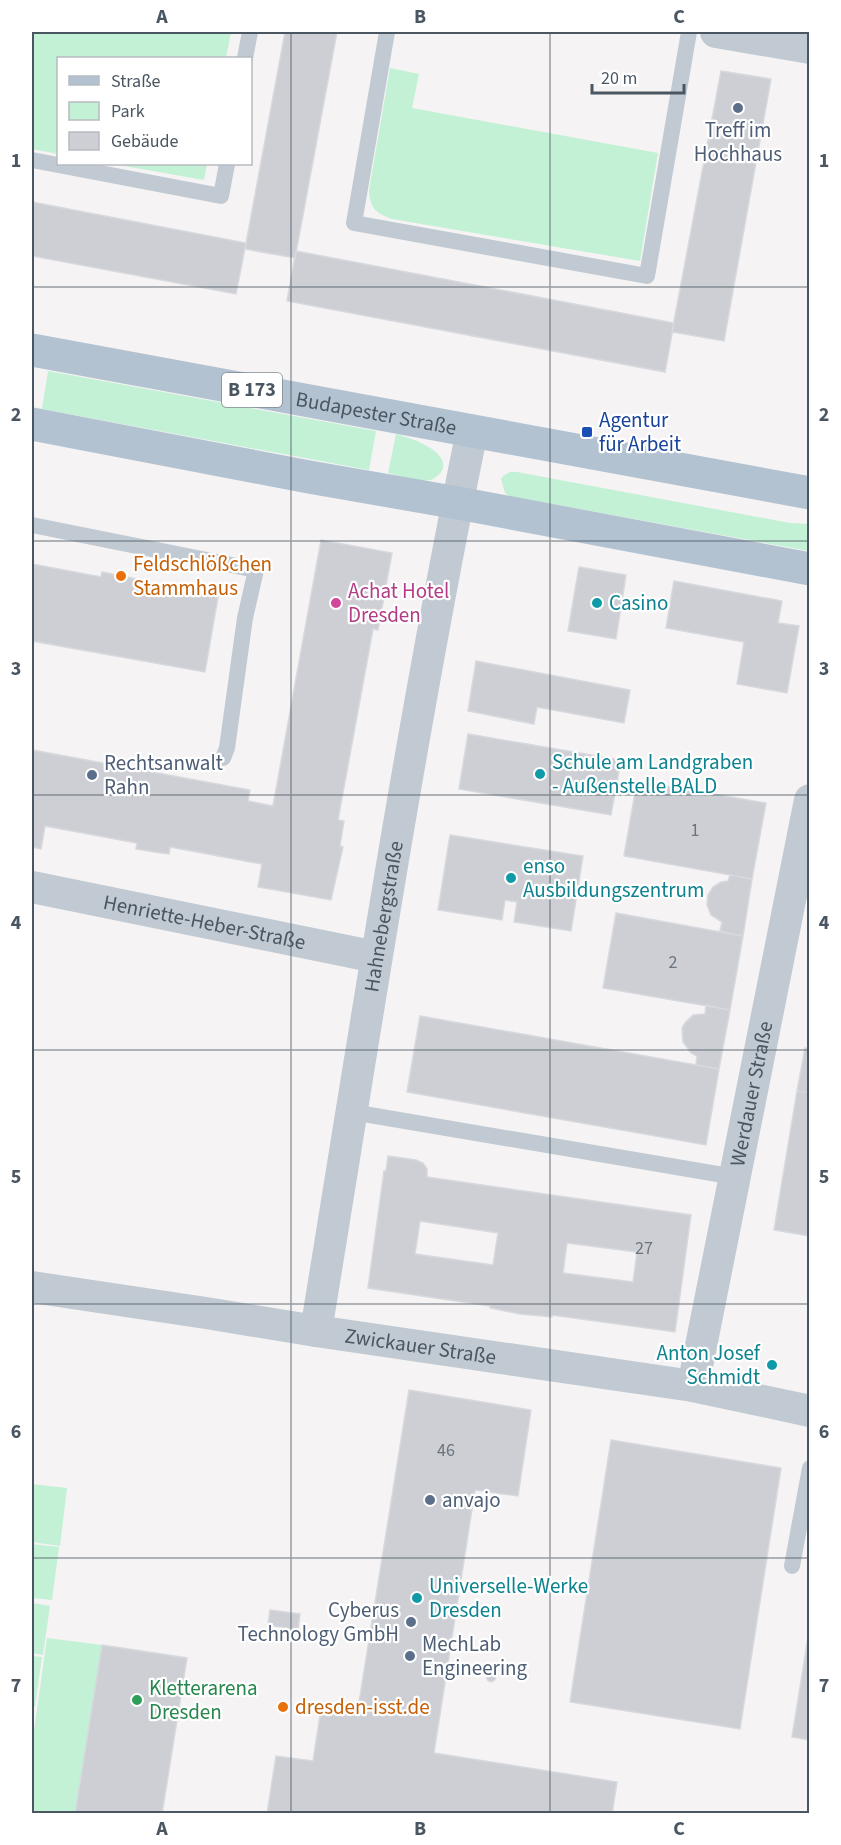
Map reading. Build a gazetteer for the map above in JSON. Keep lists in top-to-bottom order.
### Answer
{
  "streets": {
    "main road": ["B 173", "Budapester Straße"],
    "street": [
      "Hahnebergstraße",
      "Henriette-Heber-Straße",
      "Werdauer Straße",
      "Zwickauer Straße"
    ]
  },
  "crossings": [
    ["Budapester Straße", "Hahnebergstraße"],
    ["Hahnebergstraße", "Henriette-Heber-Straße"],
    ["Hahnebergstraße", "Zwickauer Straße"],
    ["Werdauer Straße", "Zwickauer Straße"]
  ],
  "places": {
    "other": [
      "Treff im Hochhaus",
      "Feldschlößchen Stammhaus",
      "Achat Hotel Dresden",
      "Casino",
      "Schule am Landgraben - Außenstelle BALD",
      "Rechtsanwalt Rahn",
      "enso Ausbildungszentrum",
      "Anton Josef Schmidt",
      "anvajo",
      "Universelle-Werke Dresden",
      "Cyberus Technology GmbH",
      "MechLab Engineering",
      "Kletterarena Dresden",
      "dresden-isst.de"
    ],
    "transit": ["Agentur für Arbeit"]
  },
  "house_numbers": [
    "1",
    "2",
    "27",
    "46"
  ],
  "legend": ["Straße", "Park", "Gebäude"],
  "scale_bar": "20 m",
  "grid": {
    "columns": ["A", "B", "C"],
    "rows": [
      "1",
      "2",
      "3",
      "4",
      "5",
      "6",
      "7"
    ]
  }
}
